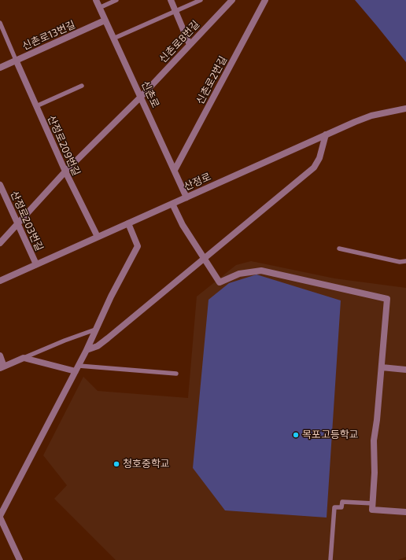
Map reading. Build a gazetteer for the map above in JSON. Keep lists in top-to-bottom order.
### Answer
{
  "streets": {
    "street": [
      "신촌로13번길",
      "신촌로8번길",
      "신촌로2번길",
      "신촌로",
      "산정로209번길",
      "산정로",
      "산정로203번길"
    ]
  },
  "crossings": [
    ["신촌로13번길", "신촌로"],
    ["신촌로13번길", "산정로209번길"],
    ["신촌로8번길", "신촌로"],
    ["신촌로8번길", "산정로209번길"],
    ["신촌로8번길", "산정로203번길"],
    ["신촌로2번길", "신촌로"],
    ["신촌로", "산정로"],
    ["산정로209번길", "산정로"],
    ["산정로", "산정로203번길"]
  ],
  "places": ["목포고등학교", "청호중학교"]
}
